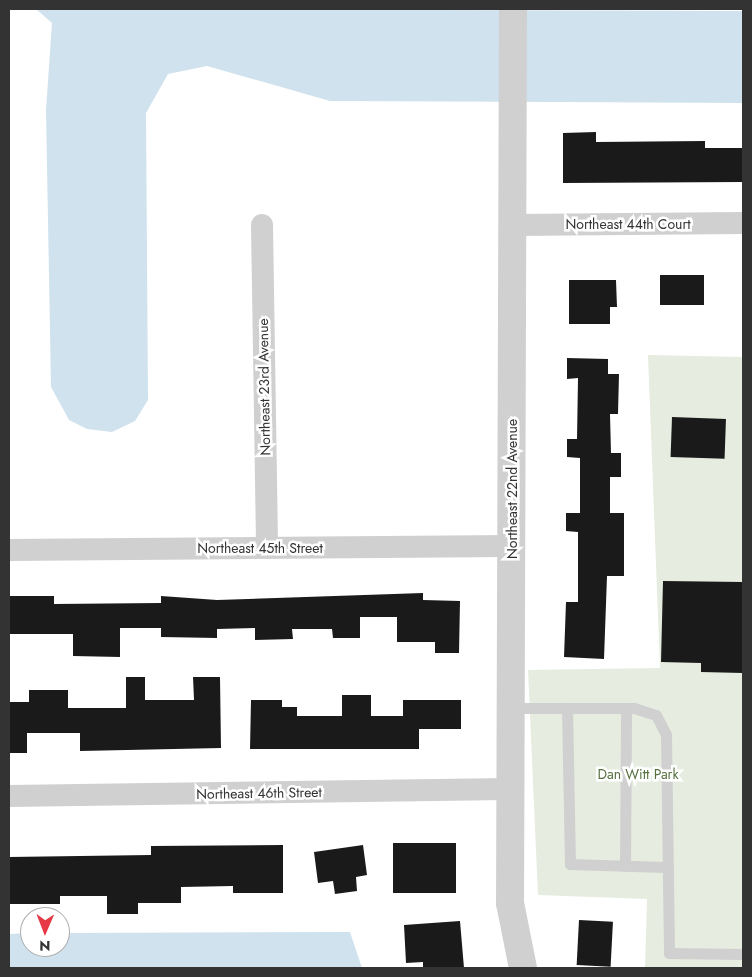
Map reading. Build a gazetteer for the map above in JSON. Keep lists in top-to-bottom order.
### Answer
{
  "streets": {
    "street": [
      "Northeast 44th Court",
      "Northeast 23rd Avenue",
      "Northeast 22nd Avenue",
      "Northeast 45th Street",
      "Northeast 46th Street"
    ]
  },
  "crossings": [
    ["Northeast 44th Court", "Northeast 22nd Avenue"],
    ["Northeast 23rd Avenue", "Northeast 45th Street"],
    ["Northeast 22nd Avenue", "Northeast 45th Street"],
    ["Northeast 22nd Avenue", "Northeast 46th Street"]
  ],
  "parks": ["Dan Witt Park"],
  "north": "bottom"
}
